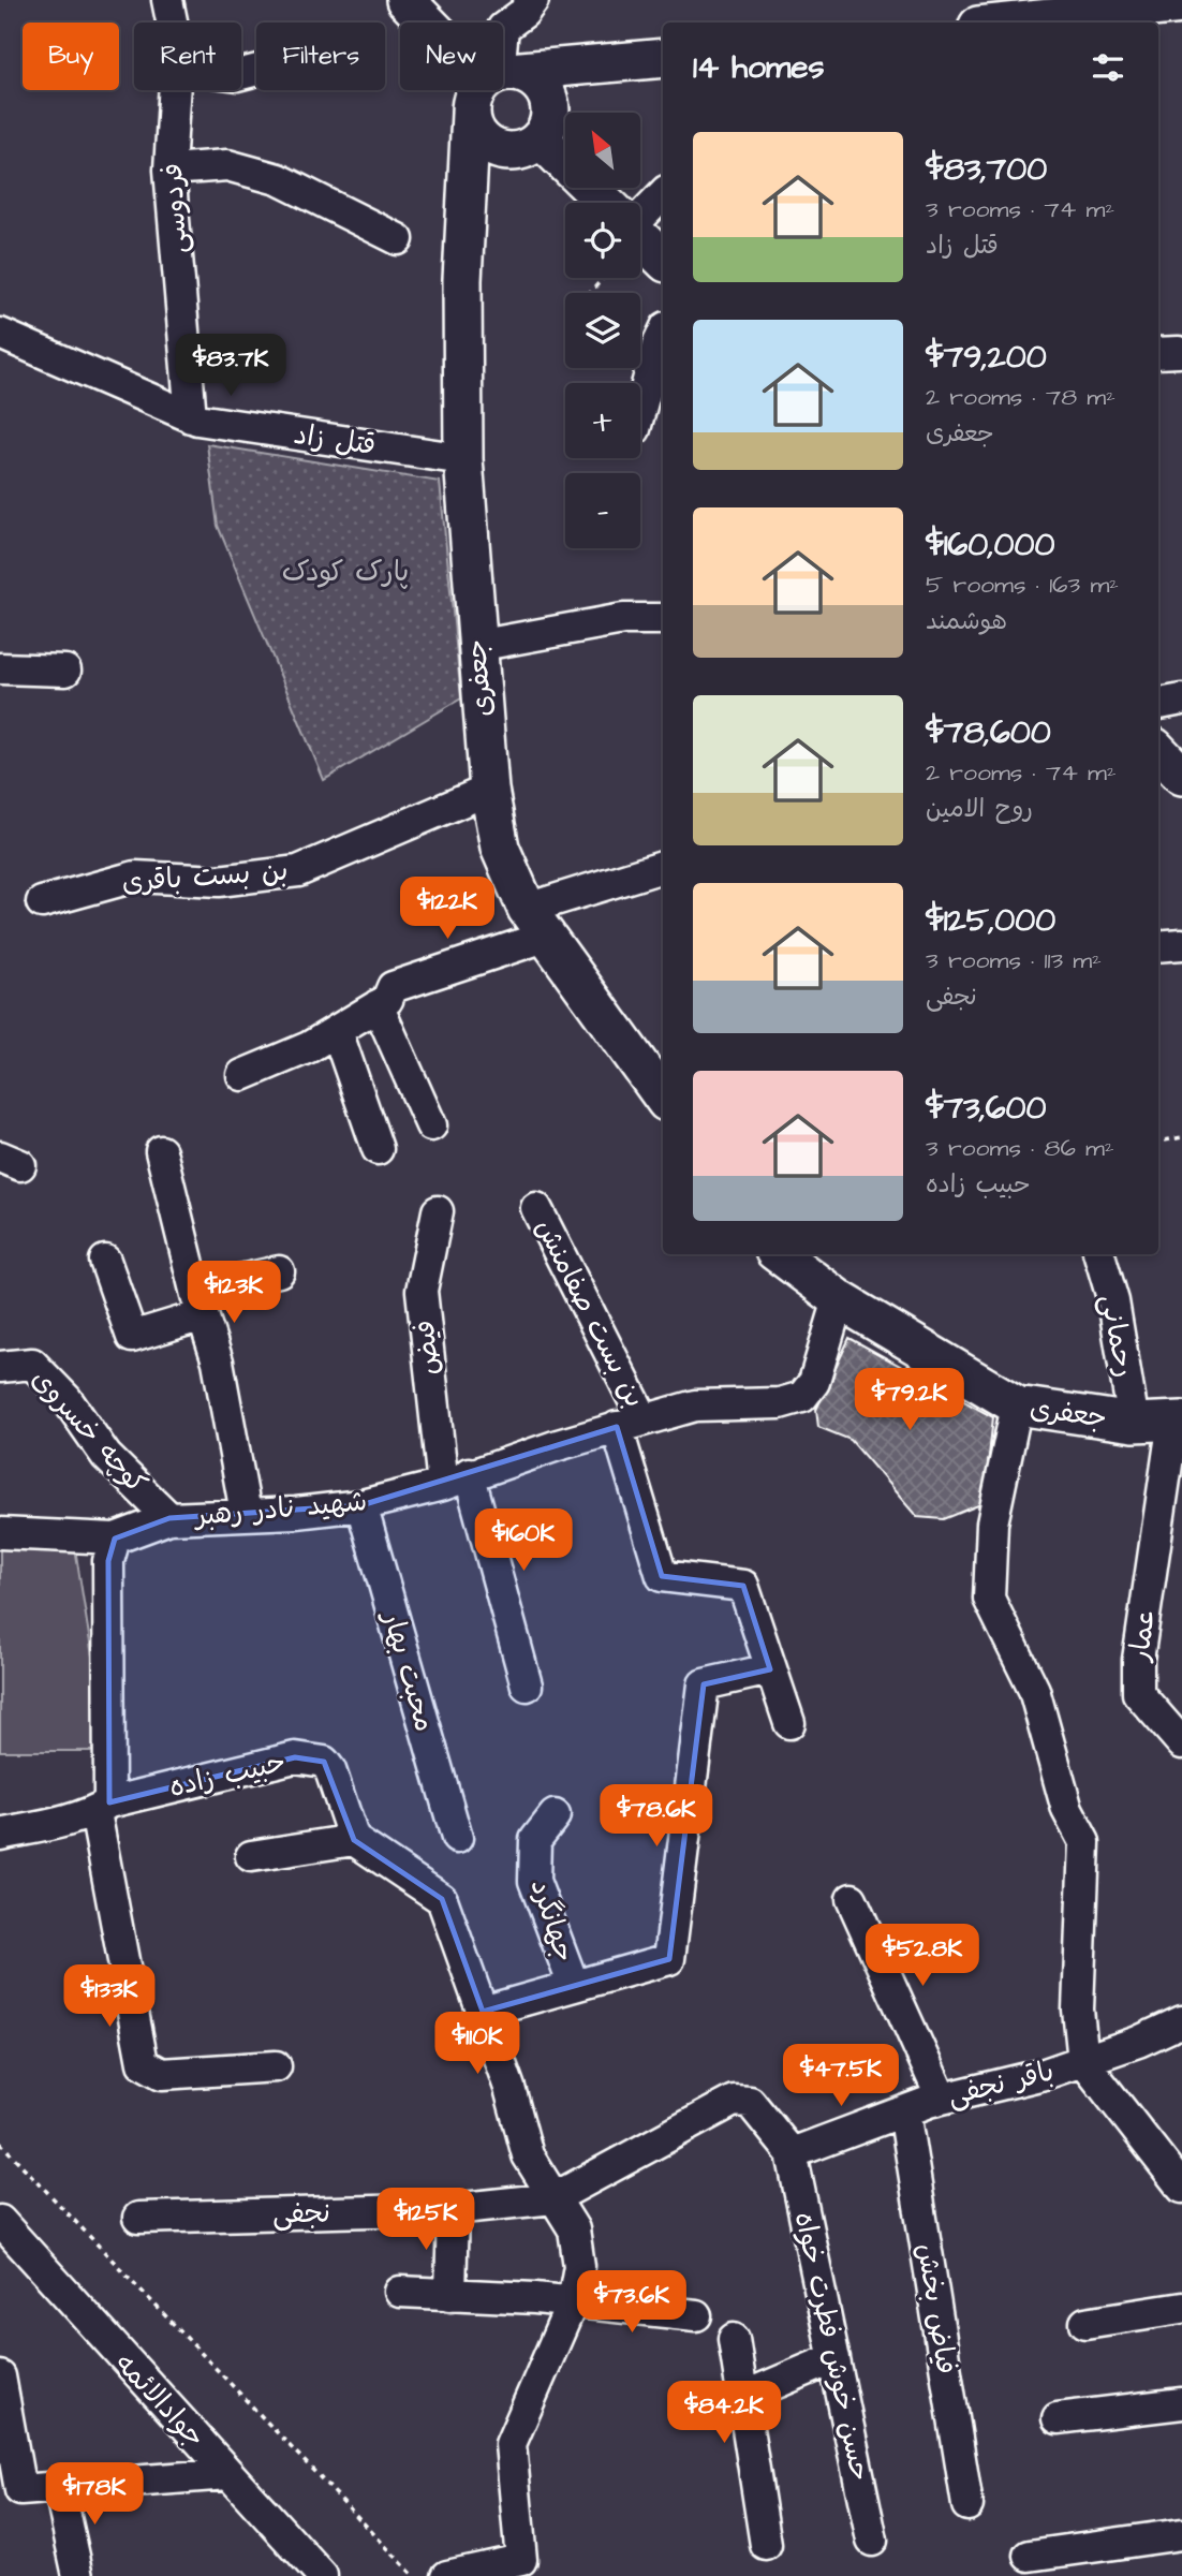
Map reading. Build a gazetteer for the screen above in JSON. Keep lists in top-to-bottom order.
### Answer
{
  "streets": {
    "main road": ["جعفری"],
    "street": [
      "فردوسی",
      "قتل زاد",
      "بن بست باقری",
      "بن بست صفامنش",
      "رحمانی",
      "فیض",
      "کوچه خسروی",
      "شهید نادر رهبر",
      "عمار",
      "محبت بهار",
      "حبیب زاده",
      "جهانگرد",
      "باقر نجفی",
      "نجفی",
      "فیاض بخش",
      "حسن خوش فطرت خواه",
      "جوادالائمه"
    ]
  },
  "crossings": [
    ["فردوسی", "قتل زاد"],
    ["قتل زاد", "جعفری"],
    ["جعفری", "بن بست باقری"],
    ["جعفری", "رحمانی"],
    ["جعفری", "شهید نادر رهبر"],
    ["جعفری", "عمار"],
    ["بن بست صفامنش", "شهید نادر رهبر"],
    ["فیض", "شهید نادر رهبر"],
    ["کوچه خسروی", "شهید نادر رهبر"],
    ["شهید نادر رهبر", "محبت بهار"],
    ["باقر نجفی", "فیاض بخش"],
    ["باقر نجفی", "حسن خوش فطرت خواه"]
  ],
  "parks": ["پارک کودک"],
  "north": "top left",
  "page": {
    "chip": [
      "Buy",
      "Rent",
      "Filters",
      "New"
    ],
    "heading": "14 homes",
    "map_buttons": ["+", "−"],
    "list": [
      {
        "name": "$83,700",
        "note": "3 rooms · 74 m² · قتل زاد"
      },
      {
        "name": "$79,200",
        "note": "2 rooms · 78 m² · جعفری"
      },
      {
        "name": "$160,000",
        "note": "5 rooms · 163 m² · هوشمند"
      },
      {
        "name": "$78,600",
        "note": "2 rooms · 74 m² · روح الامین"
      },
      {
        "name": "$125,000",
        "note": "3 rooms · 113 m² · نجفی"
      },
      {
        "name": "$73,600",
        "note": "3 rooms · 86 m² · حبیب زاده"
      }
    ],
    "price": [
      "$83.7K",
      "$122K",
      "$123K",
      "$79.2K",
      "$160K",
      "$78.6K",
      "$52.8K",
      "$133K",
      "$110K",
      "$47.5K",
      "$125K",
      "$73.6K",
      "$84.2K",
      "$178K"
    ]
  }
}
